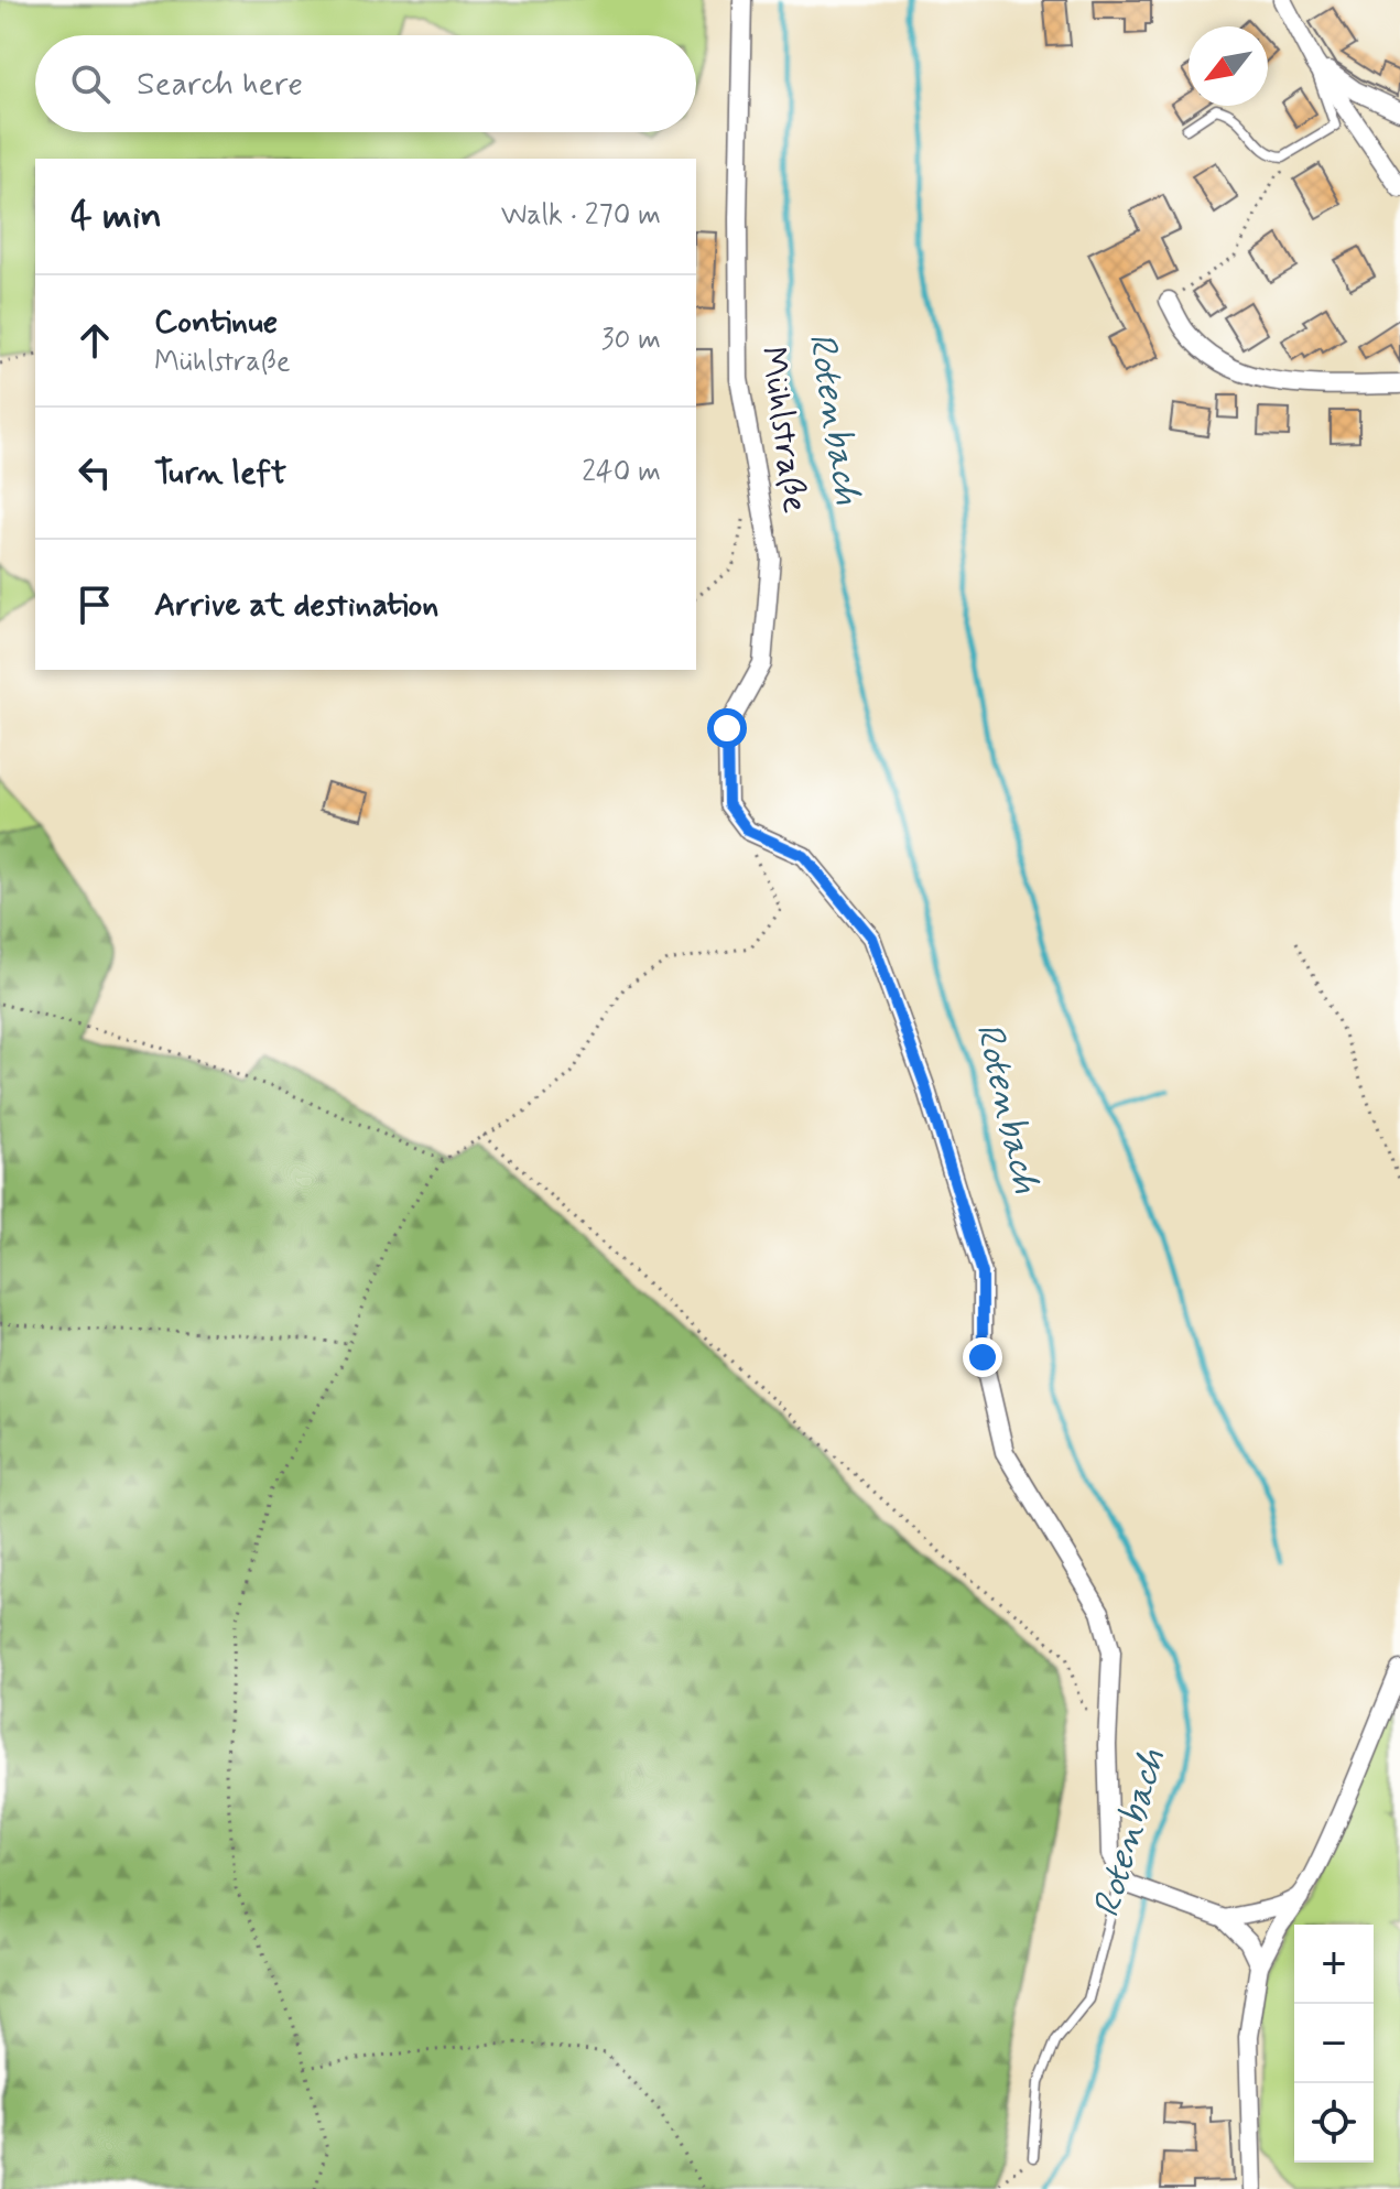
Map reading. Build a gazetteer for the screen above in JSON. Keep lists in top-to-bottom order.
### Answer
{
  "streets": {
    "street": ["Mühlstraße"]
  },
  "water": ["Rotenbach"],
  "north": "bottom left",
  "page": {
    "search": "Search here",
    "heading": ["4 min", "Walk · 270 m"],
    "list": [
      ["Continue", "Mühlstraße", "30 m"],
      ["Turn left", "240 m"],
      "Arrive at destination"
    ],
    "map_buttons": ["+", "−"]
  }
}
